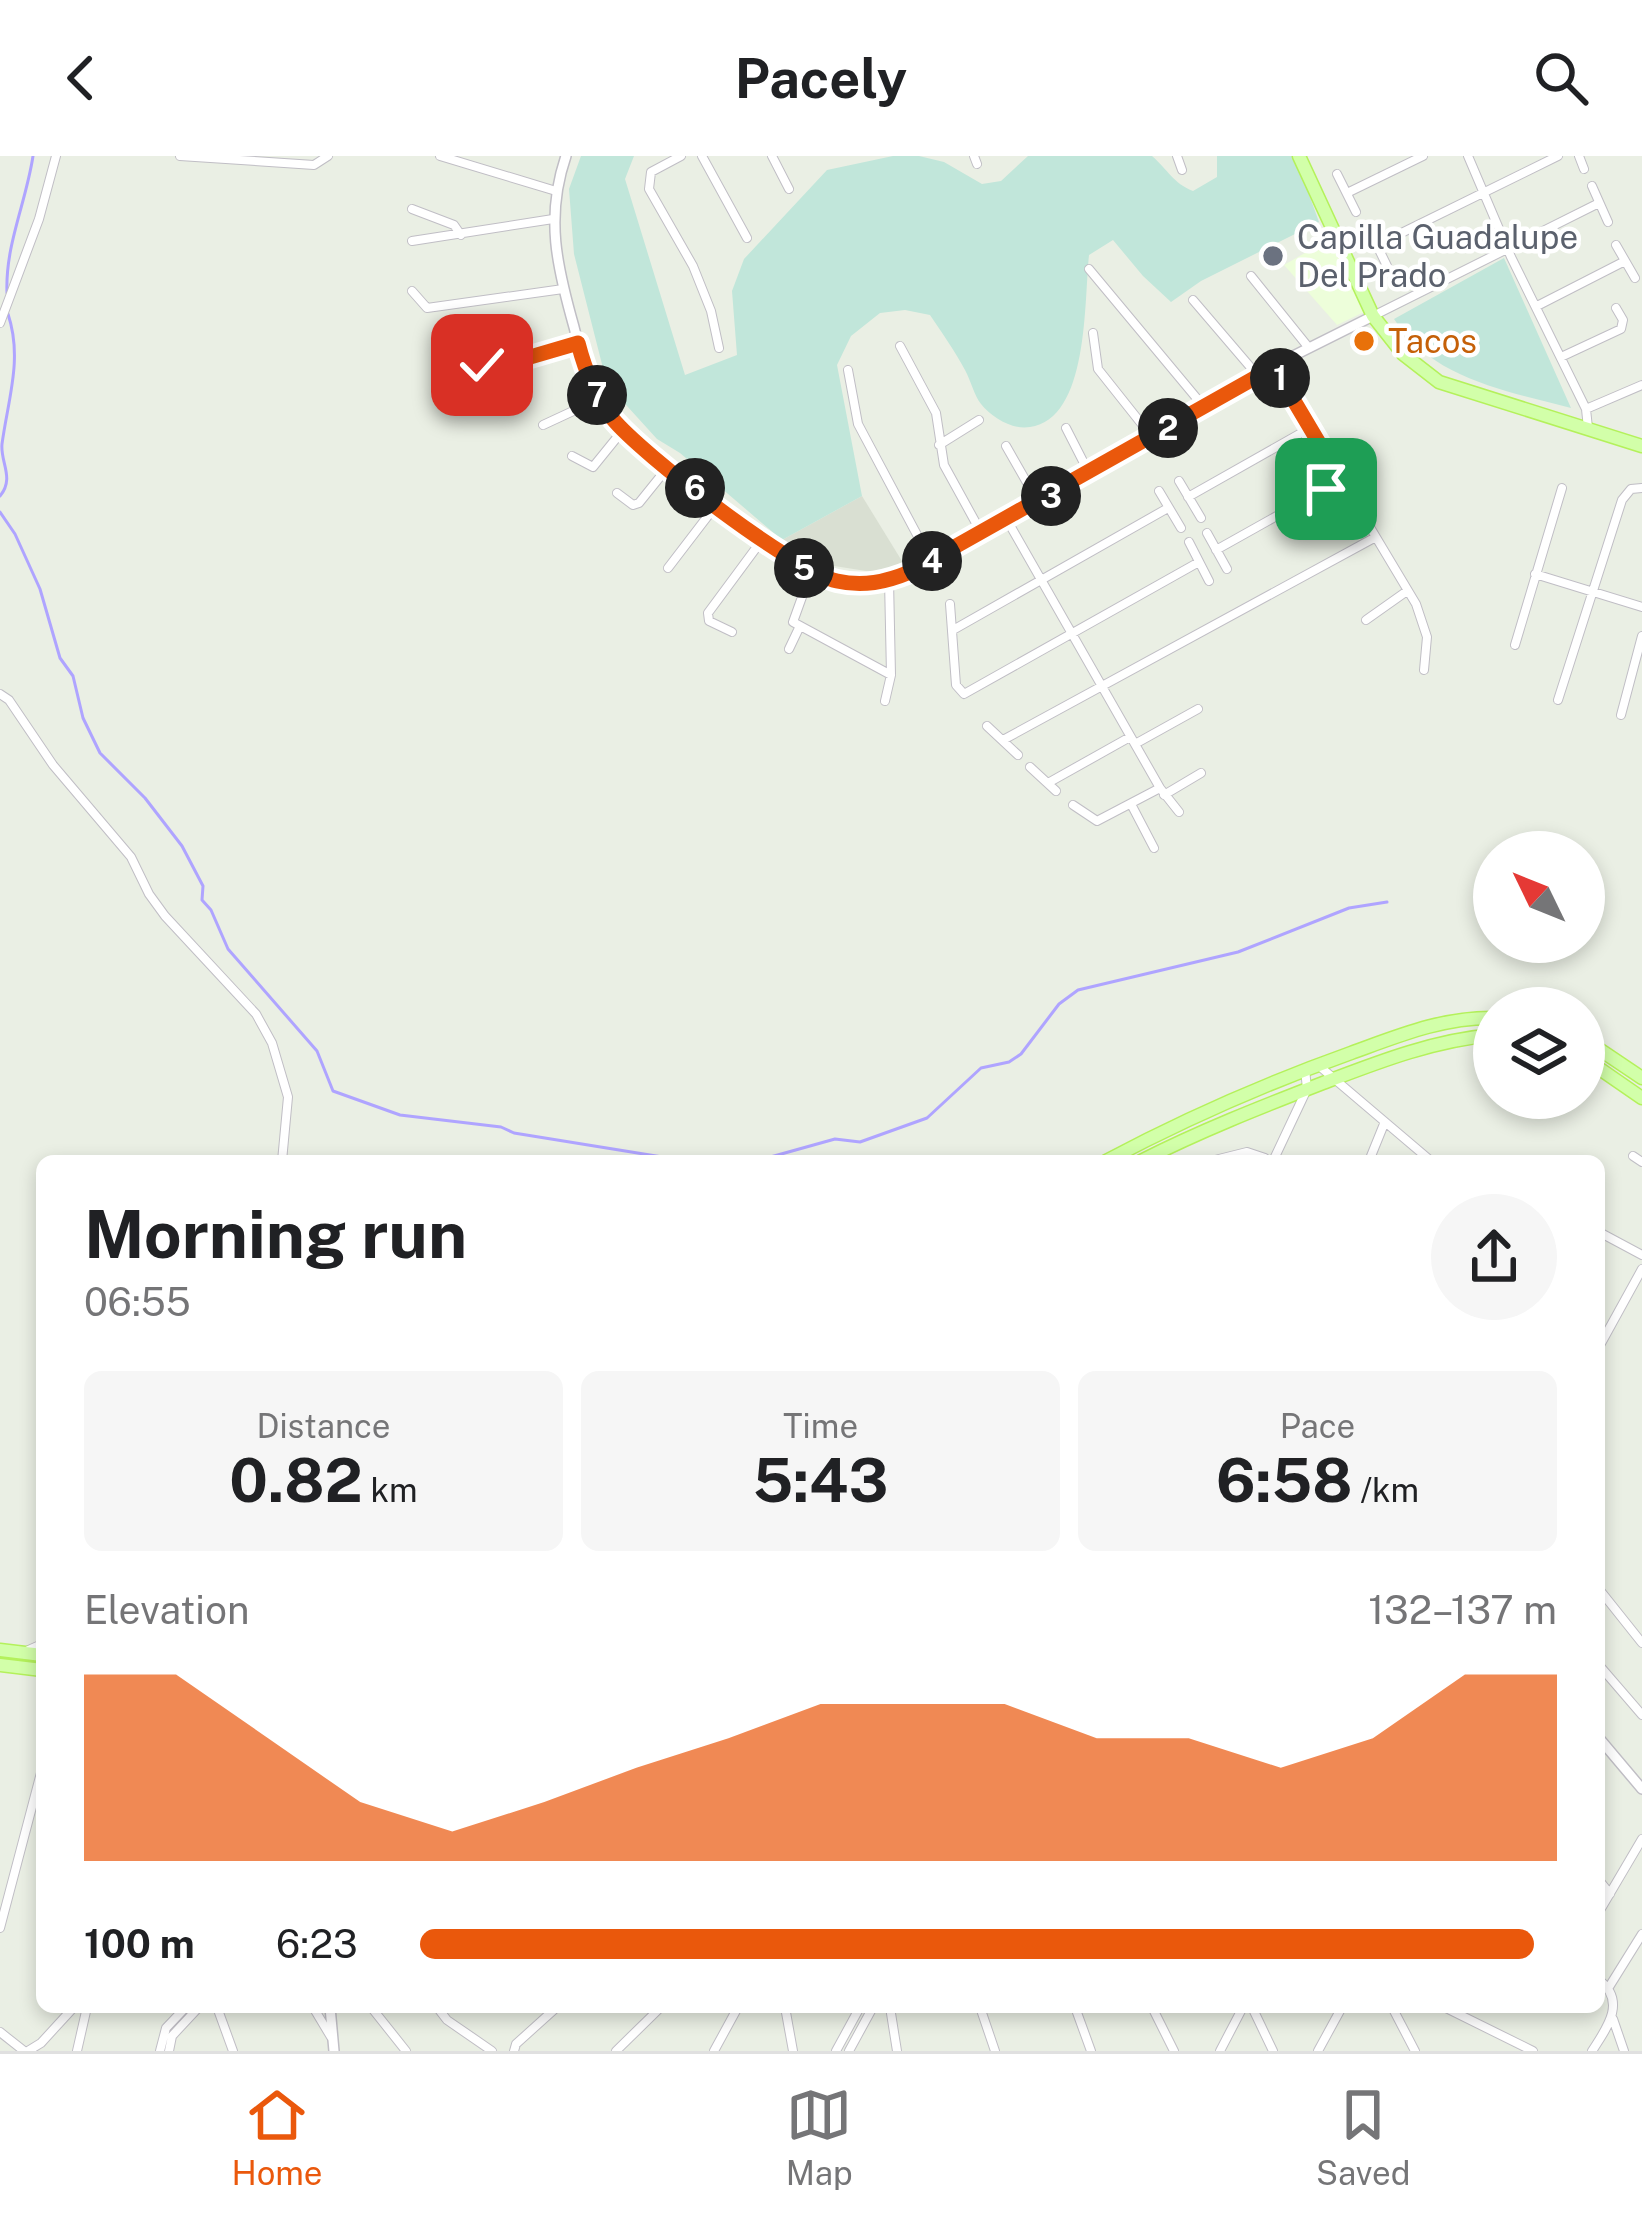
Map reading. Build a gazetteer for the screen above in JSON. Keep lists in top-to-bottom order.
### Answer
{
  "places": ["Capilla Guadalupe Del Prado", "Tacos"],
  "north": "top left",
  "page": {
    "header": "Pacely",
    "pins": [
      "1",
      "7",
      "2",
      "6",
      "3",
      "4",
      "5"
    ],
    "heading": ["Morning run", "06:55"],
    "stats": [
      ["Distance", "0.82 km"],
      ["Time", "5:43"],
      ["Pace", "6:58 /km"]
    ],
    "chart": ["Elevation", "132–137 m"],
    "list": [
      {
        "name": "100 m",
        "note": "6:23"
      }
    ],
    "tabs": ["Home", "Map", "Saved"]
  }
}
